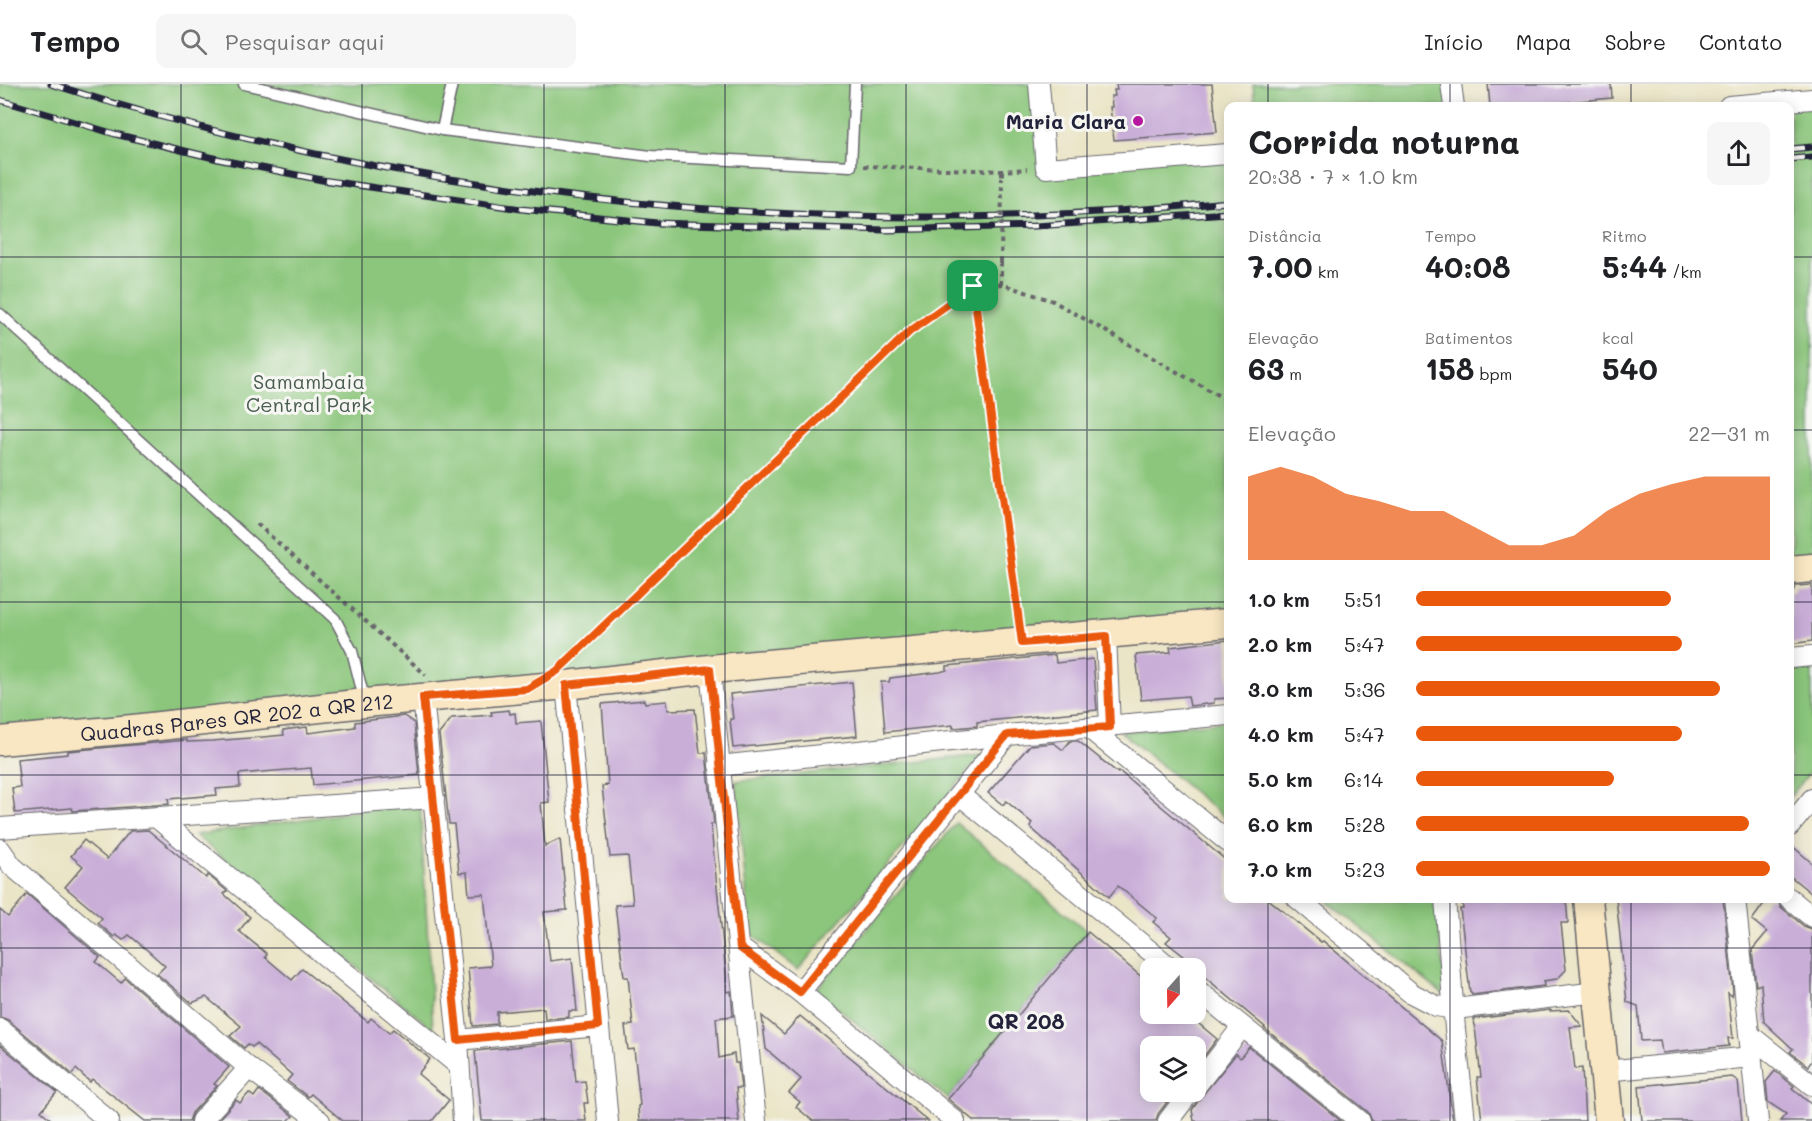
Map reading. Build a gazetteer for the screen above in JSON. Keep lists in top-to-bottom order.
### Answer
{
  "streets": {
    "street": ["Quadras Pares QR 202 a QR 212"]
  },
  "districts": ["QR 208"],
  "parks": ["Samambaia Central Park"],
  "places": ["Maria Clara"],
  "north": "bottom",
  "page": {
    "header": "Tempo",
    "search": "Pesquisar aqui",
    "nav": [
      "Início",
      "Mapa",
      "Sobre",
      "Contato"
    ],
    "heading": ["Corrida noturna", "20:38 · 7 × 1.0 km"],
    "stats": [
      ["Distância", "7.00 km"],
      ["Tempo", "40:08"],
      ["Ritmo", "5:44 /km"],
      ["Elevação", "63 m"],
      ["Batimentos", "158 bpm"],
      ["kcal", "540"]
    ],
    "chart": ["Elevação", "22–31 m"],
    "list": [
      {
        "name": "1.0 km",
        "note": "5:51"
      },
      {
        "name": "2.0 km",
        "note": "5:47"
      },
      {
        "name": "3.0 km",
        "note": "5:36"
      },
      {
        "name": "4.0 km",
        "note": "5:47"
      },
      {
        "name": "5.0 km",
        "note": "6:14"
      },
      {
        "name": "6.0 km",
        "note": "5:28"
      },
      {
        "name": "7.0 km",
        "note": "5:23"
      }
    ]
  }
}
